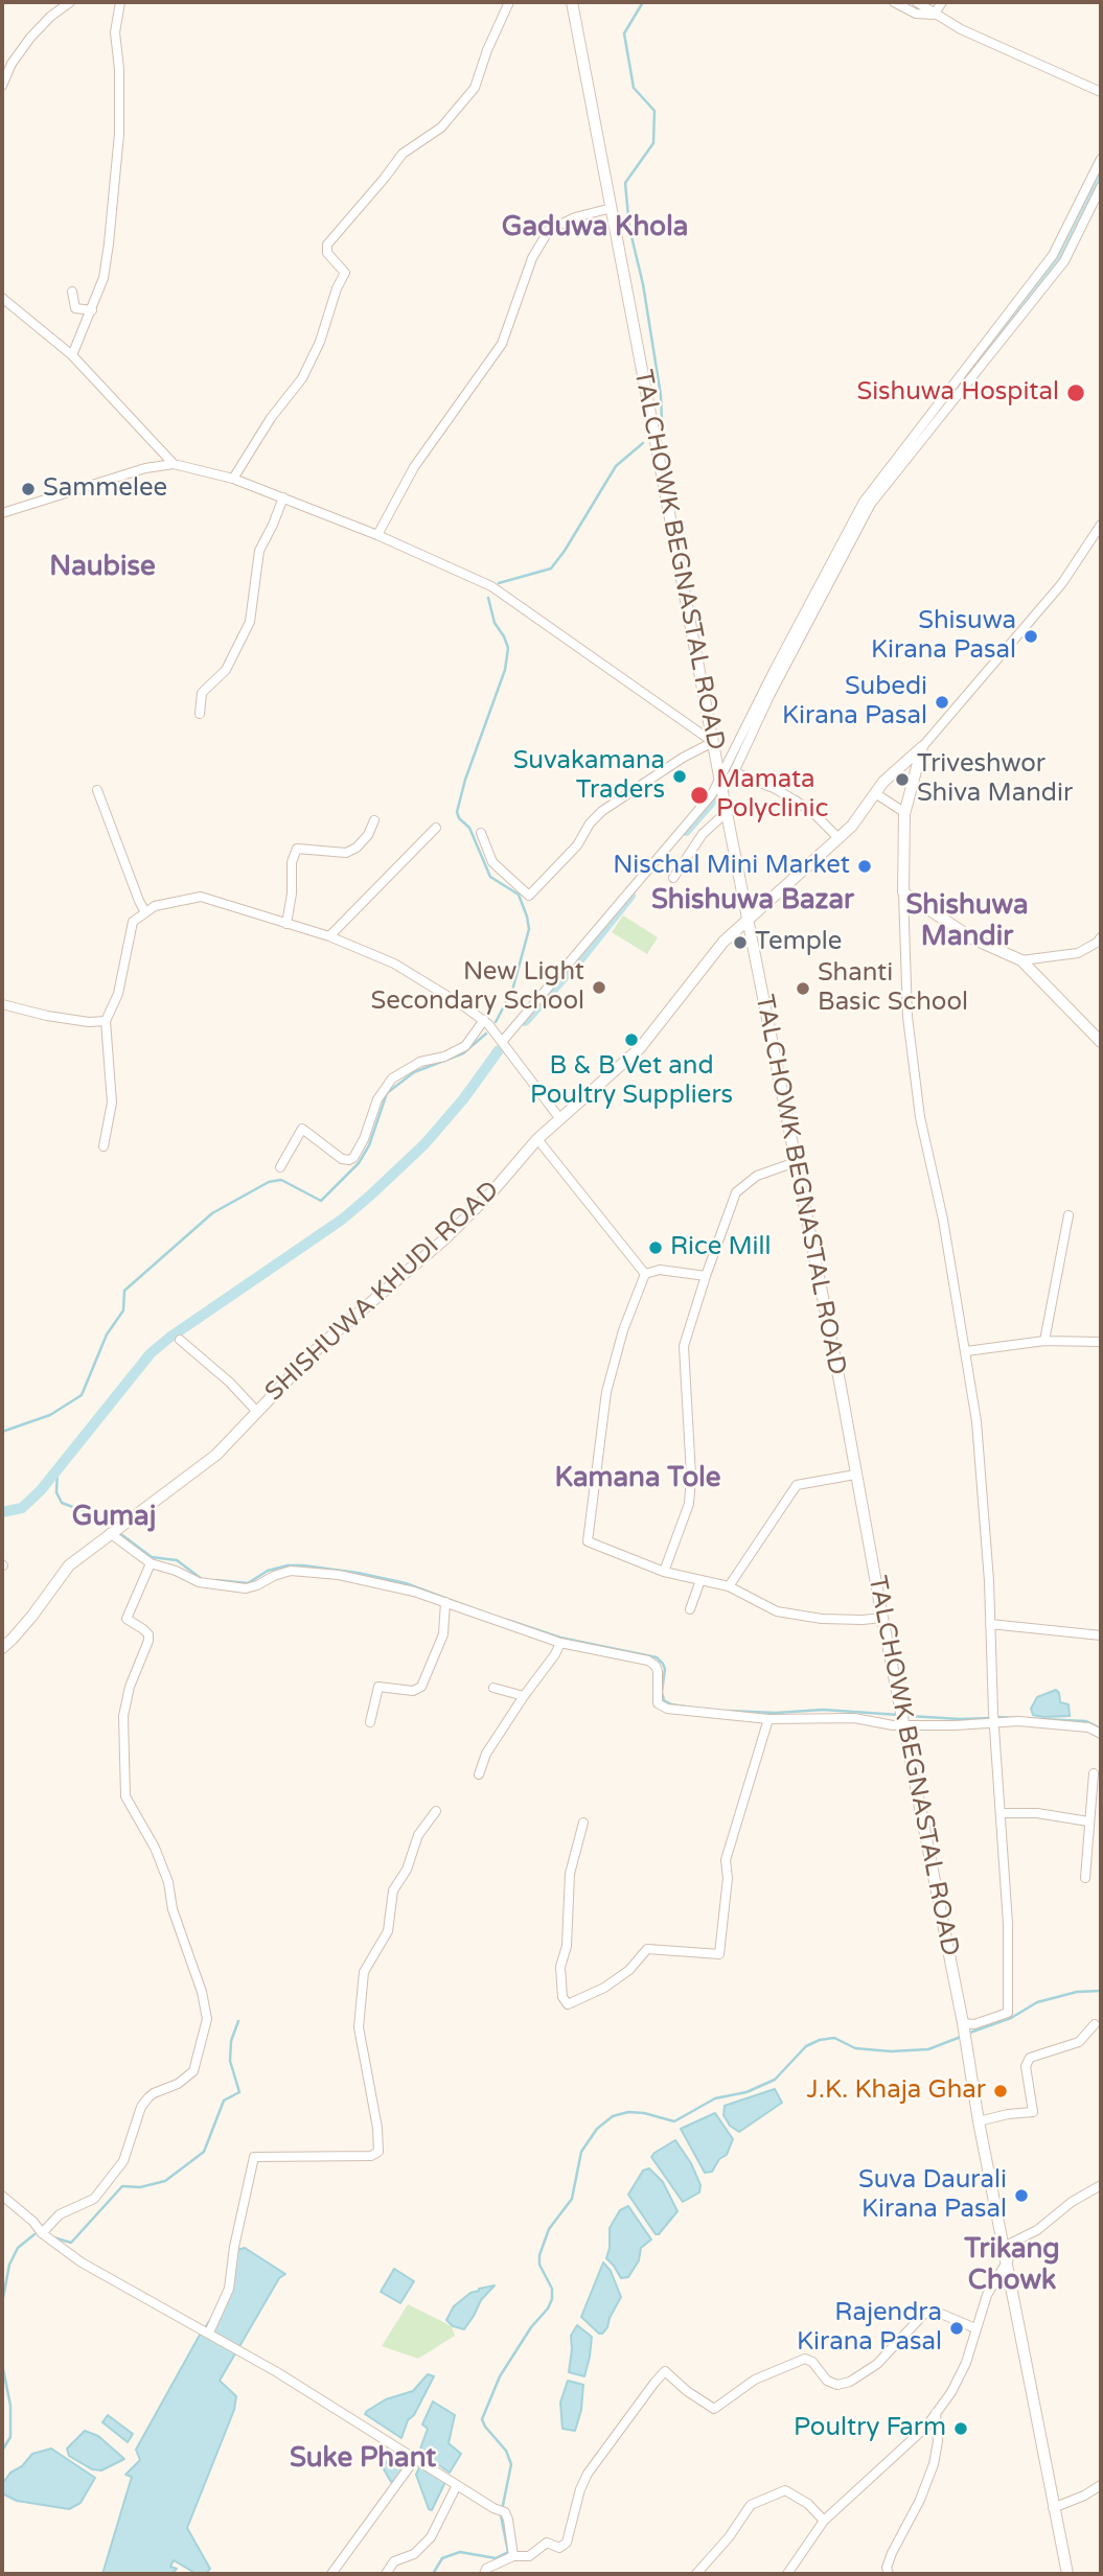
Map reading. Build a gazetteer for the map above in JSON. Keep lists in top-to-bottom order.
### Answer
{
  "streets": {
    "main road": ["TALCHOWK BEGNASTAL ROAD", "SHISHUWA KHUDI ROAD"]
  },
  "crossings": [
    ["TALCHOWK BEGNASTAL ROAD", "SHISHUWA KHUDI ROAD"]
  ],
  "districts": [
    "Gaduwa Khola",
    "Naubise",
    "Shishuwa Bazar",
    "Shishuwa Mandir",
    "Kamana Tole",
    "Gumaj",
    "Trikang Chowk",
    "Suke Phant"
  ],
  "places": [
    "Sishuwa Hospital",
    "Sammelee",
    "Shisuwa Kirana Pasal",
    "Subedi Kirana Pasal",
    "Suvakamana Traders",
    "Triveshwor Shiva Mandir",
    "Mamata Polyclinic",
    "Nischal Mini Market",
    "Temple",
    "New Light Secondary School",
    "Shanti Basic School",
    "B & B Vet and Poultry Suppliers",
    "Rice Mill",
    "J.K. Khaja Ghar",
    "Suva Daurali Kirana Pasal",
    "Rajendra Kirana Pasal",
    "Poultry Farm"
  ]
}
